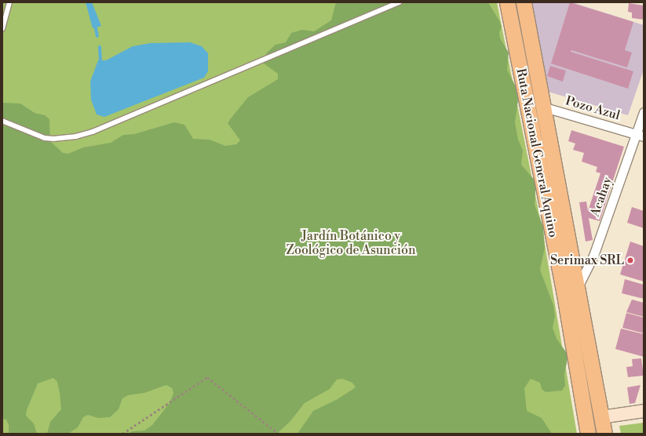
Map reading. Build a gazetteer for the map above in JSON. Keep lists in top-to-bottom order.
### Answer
{
  "streets": {
    "highway": ["Ruta Nacional General Aquino"],
    "street": ["Pozo Azul", "Acahay"]
  },
  "crossings": [
    ["Pozo Azul", "Ruta Nacional General Aquino"],
    ["Pozo Azul", "Acahay"],
    ["Ruta Nacional General Aquino", "Acahay"]
  ],
  "parks": ["Jardín Botánico y Zoológico de Asunción"],
  "places": ["Serimax SRL"]
}
